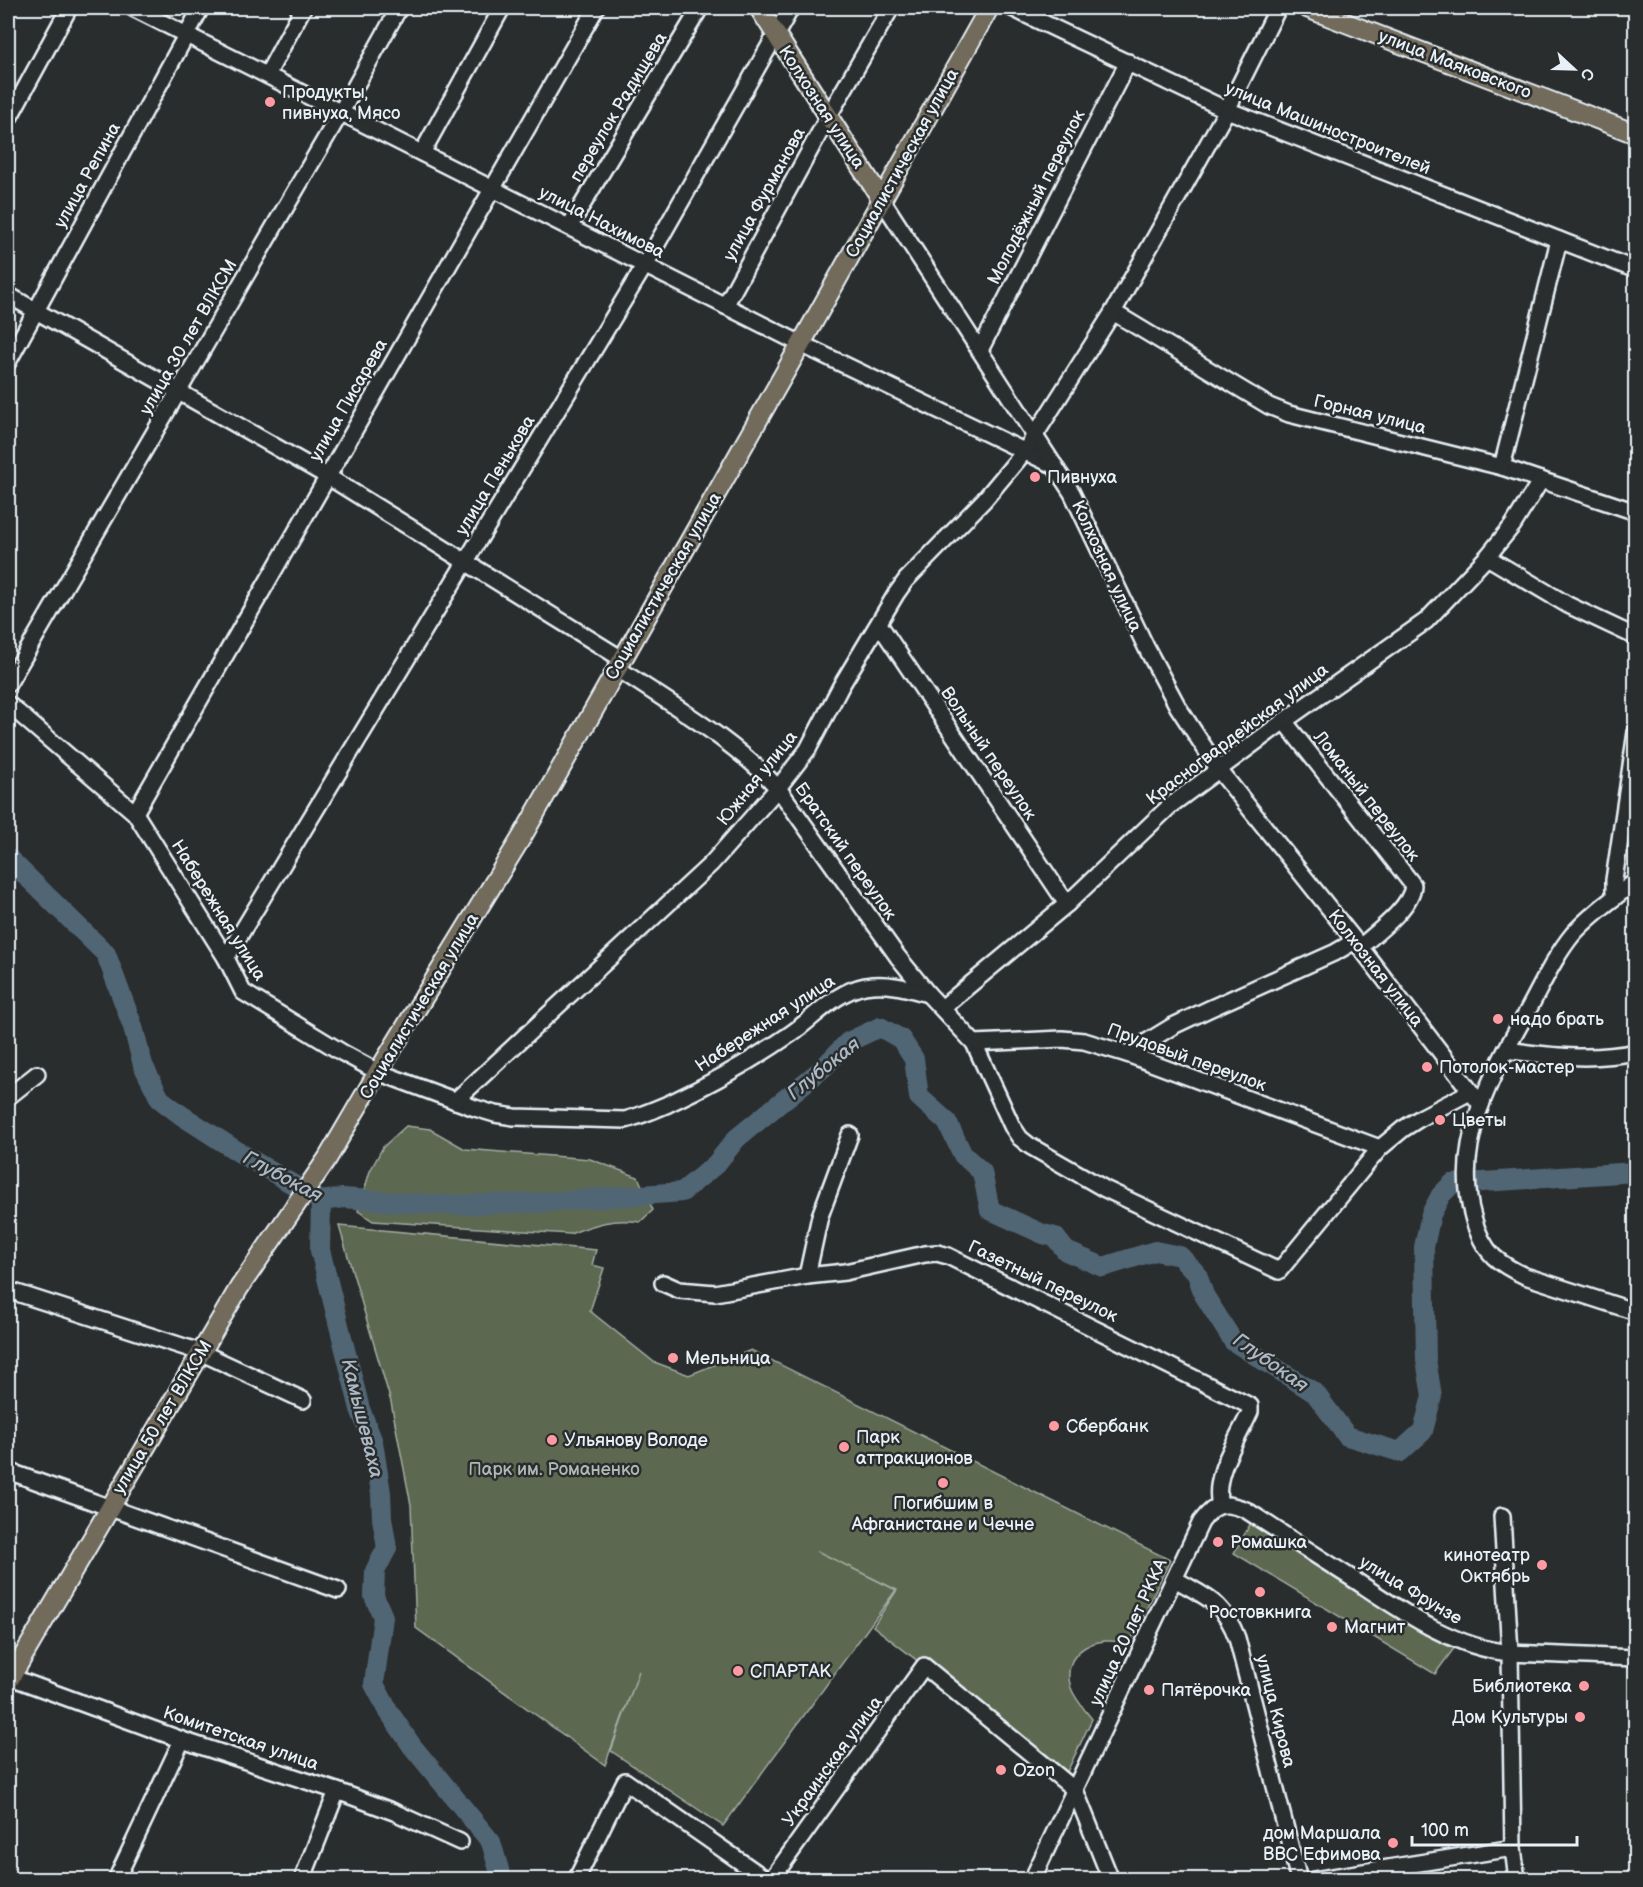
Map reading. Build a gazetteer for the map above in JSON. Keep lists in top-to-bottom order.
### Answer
{
  "streets": {
    "main road": [
      "улица Маяковского",
      "Колхозная улица",
      "Социалистическая улица",
      "улица 50 лет ВЛКСМ"
    ],
    "street": [
      "переулок Радищева",
      "улица Машиностроителей",
      "улица Репина",
      "улица Фурманова",
      "Молодёжный переулок",
      "улица Нахимова",
      "улица 30 лет ВЛКСМ",
      "улица Писарева",
      "Горная улица",
      "улица Пенькова",
      "Красногвардейская улица",
      "Вольный переулок",
      "Южная улица",
      "Ломаный переулок",
      "Братский переулок",
      "Набережная улица",
      "Прудовый переулок",
      "Газетный переулок",
      "улица Фрунзе",
      "улица 20 лет РККА",
      "улица Кирова",
      "Комитетская улица",
      "Украинская улица"
    ]
  },
  "crossings": [
    ["переулок Радищева", "улица Нахимова"],
    ["Колхозная улица", "Социалистическая улица"],
    ["Колхозная улица", "улица Фурманова"],
    ["Колхозная улица", "Молодёжный переулок"],
    ["Колхозная улица", "улица Нахимова"],
    ["Колхозная улица", "улица Пенькова"],
    ["Колхозная улица", "Красногвардейская улица"],
    ["Колхозная улица", "Южная улица"],
    ["Колхозная улица", "Ломаный переулок"],
    ["улица Машиностроителей", "Молодёжный переулок"],
    ["улица Машиностроителей", "Южная улица"],
    ["Социалистическая улица", "улица Нахимова"],
    ["Социалистическая улица", "Братский переулок"],
    ["Социалистическая улица", "Набережная улица"],
    ["Социалистическая улица", "улица 50 лет ВЛКСМ"],
    ["улица Репина", "улица Нахимова"],
    ["улица Репина", "Братский переулок"],
    ["улица Фурманова", "улица Нахимова"],
    ["улица Нахимова", "улица 30 лет ВЛКСМ"],
    ["улица Нахимова", "улица Писарева"],
    ["улица Нахимова", "улица Пенькова"],
    ["улица Нахимова", "Южная улица"],
    ["улица 30 лет ВЛКСМ", "Братский переулок"],
    ["улица Писарева", "Братский переулок"],
    ["улица Писарева", "Набережная улица"],
    ["Горная улица", "Красногвардейская улица"],
    ["Горная улица", "Южная улица"],
    ["улица Пенькова", "Братский переулок"],
    ["улица Пенькова", "Набережная улица"],
    ["Красногвардейская улица", "Вольный переулок"],
    ["Красногвардейская улица", "Ломаный переулок"],
    ["Красногвардейская улица", "Братский переулок"],
    ["Вольный переулок", "Южная улица"],
    ["Южная улица", "Братский переулок"],
    ["Южная улица", "Набережная улица"],
    ["Братский переулок", "Набережная улица"],
    ["Газетный переулок", "улица Фрунзе"],
    ["Газетный переулок", "улица 20 лет РККА"],
    ["улица 50 лет ВЛКСМ", "Комитетская улица"],
    ["улица Фрунзе", "улица 20 лет РККА"],
    ["улица 20 лет РККА", "улица Кирова"],
    ["улица 20 лет РККА", "Украинская улица"]
  ],
  "water": ["Глубокая", "Камышеваха"],
  "parks": ["Парк им. Романенко"],
  "places": [
    "Продукты, пивнуха, Мясо",
    "Пивнуха",
    "надо брать",
    "Потолок-мастер",
    "Цветы",
    "Мельница",
    "Сбербанк",
    "Ульянову Володе",
    "Парк аттракционов",
    "Погибшим в Афганистане и Чечне",
    "Ромашка",
    "кинотеатр Октябрь",
    "Ростовкнига",
    "Магнит",
    "СПАРТАК",
    "Библиотека",
    "Пятёрочка",
    "Дом Культуры",
    "Ozon",
    "дом Маршала ВВС Ефимова"
  ],
  "scale_bar": "100 m",
  "north": "right"
}
